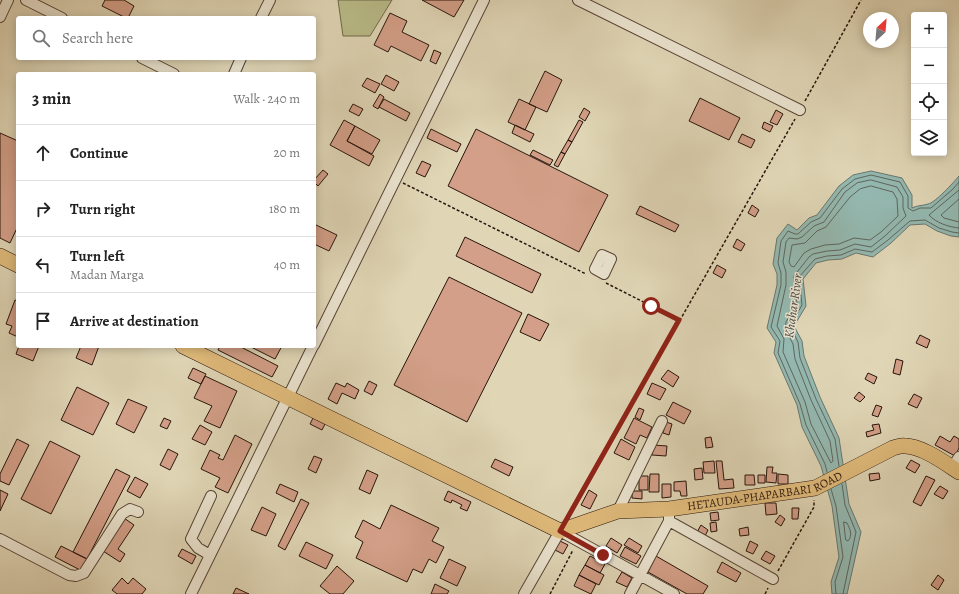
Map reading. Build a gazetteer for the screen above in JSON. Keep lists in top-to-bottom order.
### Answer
{
  "streets": {
    "highway": ["HETAUDA-PHAPARBARI ROAD"]
  },
  "water": ["Khahar River"],
  "north": "top right",
  "page": {
    "map_buttons": ["+", "−"],
    "search": "Search here",
    "heading": ["3 min", "Walk · 240 m"],
    "list": [
      ["Continue", "20 m"],
      ["Turn right", "180 m"],
      ["Turn left", "Madan Marga", "40 m"],
      "Arrive at destination"
    ]
  }
}
